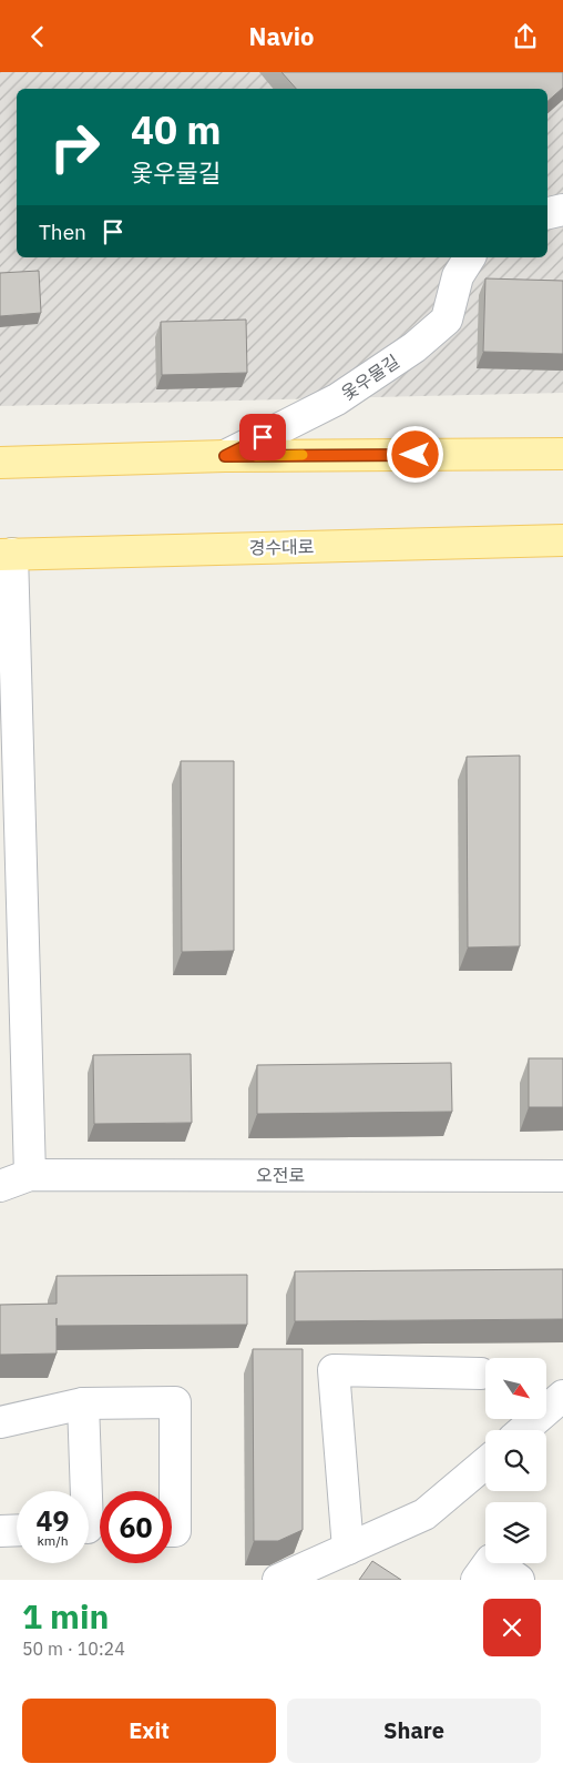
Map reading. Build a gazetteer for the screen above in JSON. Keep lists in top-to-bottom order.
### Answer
{
  "streets": {
    "main road": ["경수대로"],
    "street": ["옻우물길", "오전로"]
  },
  "north": "bottom right",
  "page": {
    "header": "Navio",
    "turn": ["40 m", "옻우물길"],
    "then": "Then",
    "speed": "49 km/h",
    "limit": "60",
    "heading": ["1 min", "50 m · 10:24"],
    "buttons": ["Exit", "Share"]
  }
}
